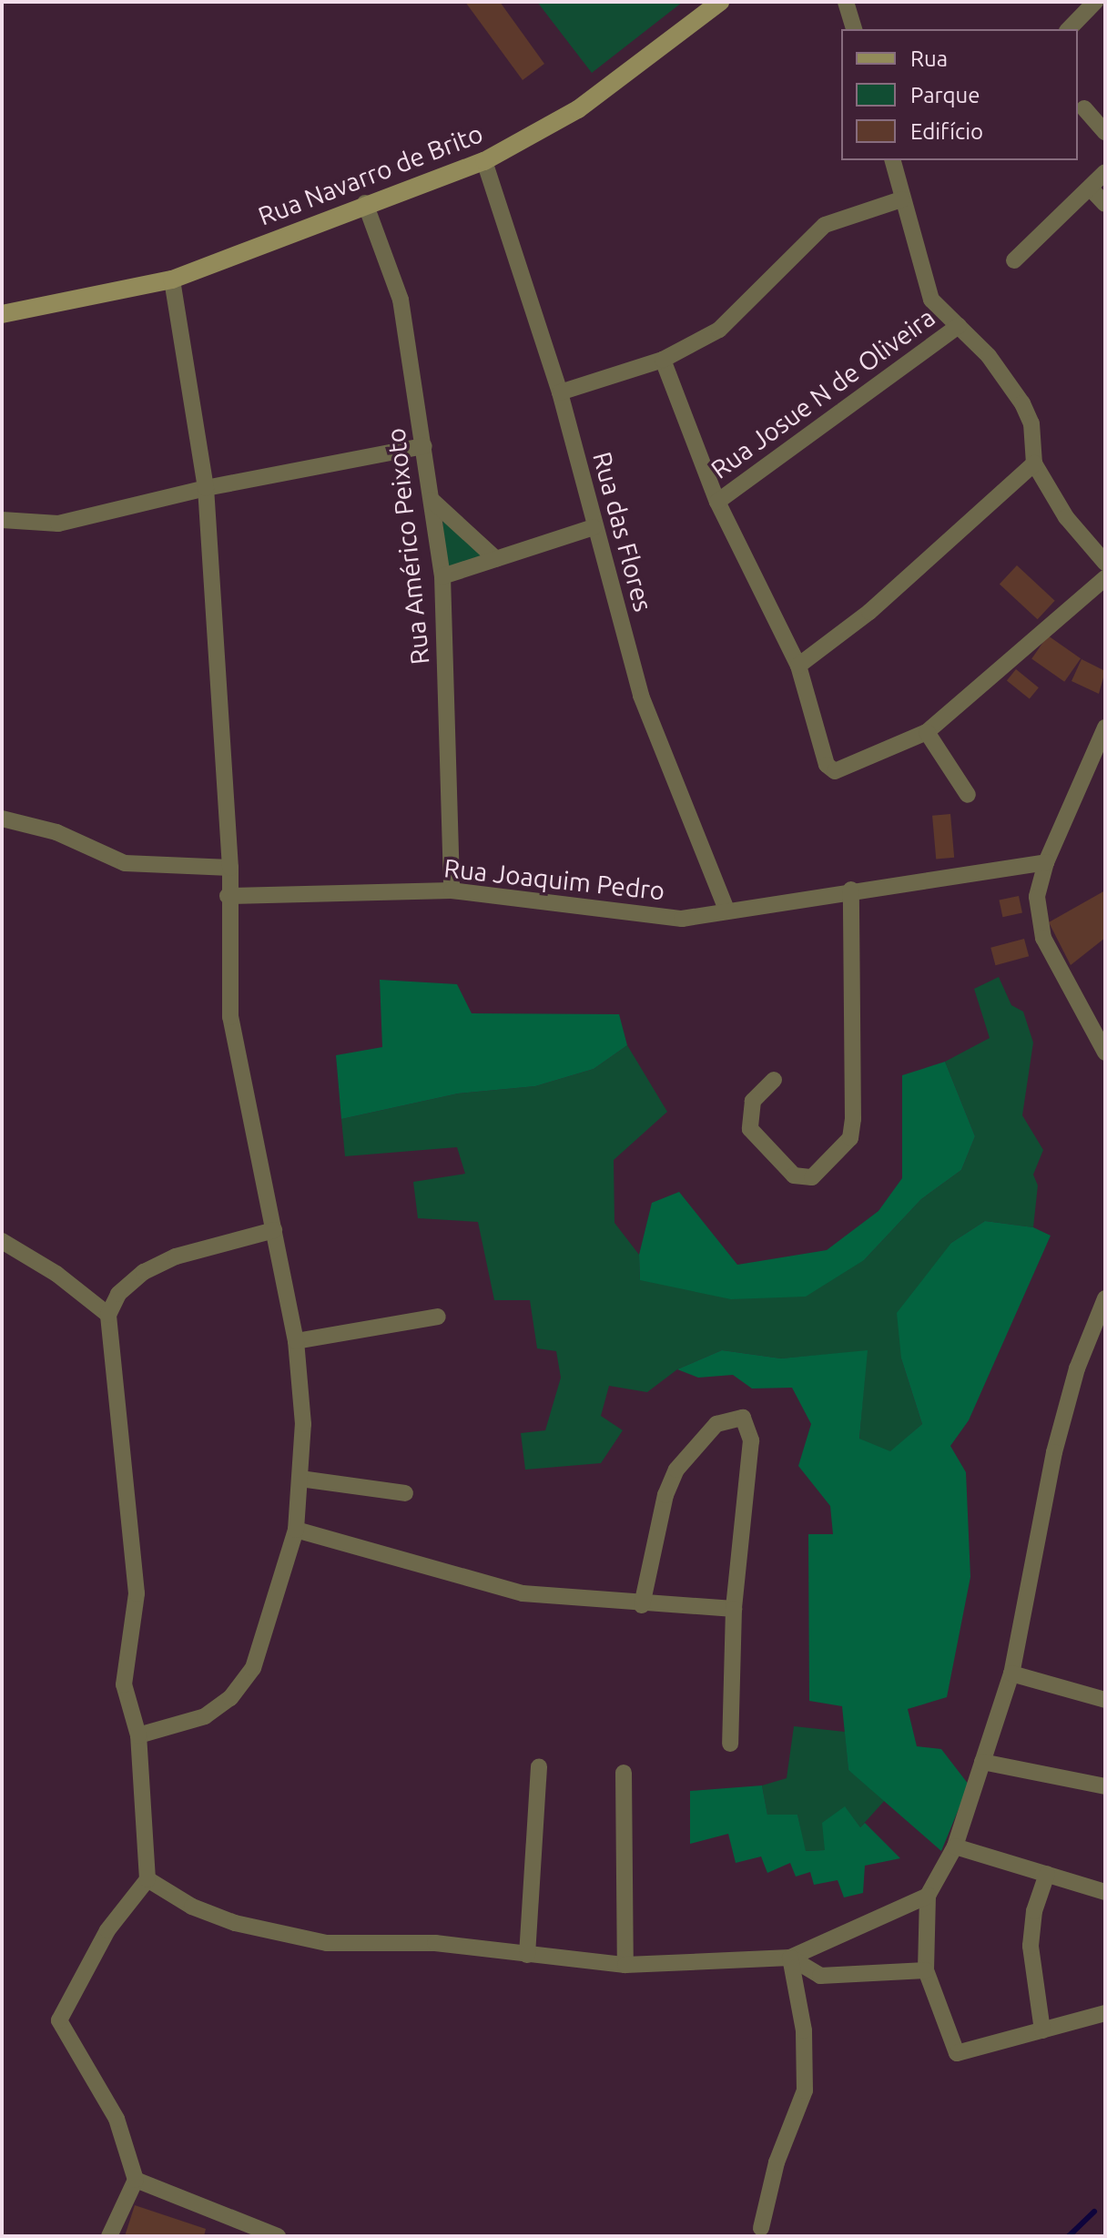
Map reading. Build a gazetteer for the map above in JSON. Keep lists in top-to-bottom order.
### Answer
{
  "streets": {
    "main road": ["Rua Navarro de Brito"],
    "street": [
      "Rua Josue N de Oliveira",
      "Rua das Flores",
      "Rua Américo Peixoto",
      "Rua Joaquim Pedro"
    ]
  },
  "crossings": [
    ["Rua Navarro de Brito", "Rua das Flores"],
    ["Rua Navarro de Brito", "Rua Américo Peixoto"],
    ["Rua das Flores", "Rua Joaquim Pedro"],
    ["Rua Américo Peixoto", "Rua Joaquim Pedro"]
  ],
  "legend": ["Rua", "Parque", "Edifício"]
}
